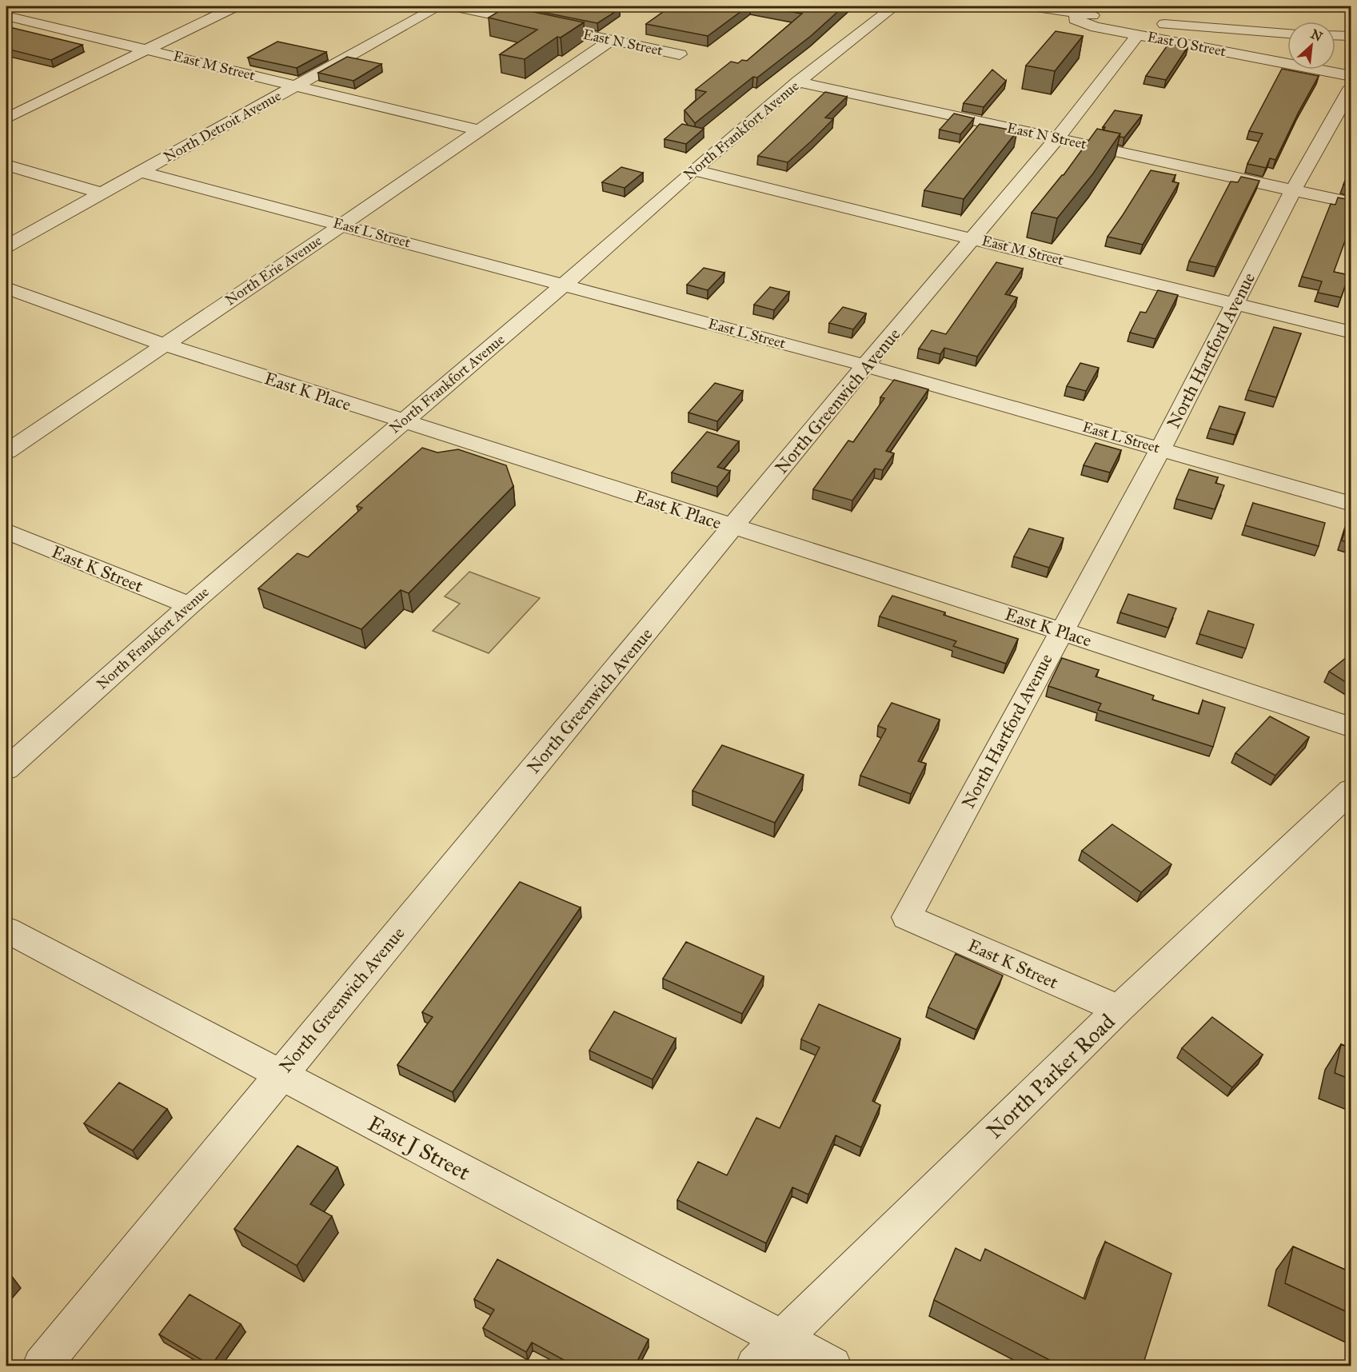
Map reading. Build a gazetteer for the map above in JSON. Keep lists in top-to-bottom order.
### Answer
{
  "streets": {
    "street": [
      "East N Street",
      "East O Street",
      "East M Street",
      "North Detroit Avenue",
      "North Frankfort Avenue",
      "East L Street",
      "North Erie Avenue",
      "North Hartford Avenue",
      "East K Place",
      "North Greenwich Avenue",
      "East K Street",
      "North Parker Road",
      "East J Street"
    ]
  },
  "crossings": [
    ["East N Street", "North Frankfort Avenue"],
    ["East N Street", "North Erie Avenue"],
    ["East N Street", "North Hartford Avenue"],
    ["East N Street", "North Greenwich Avenue"],
    ["East O Street", "North Greenwich Avenue"],
    ["East M Street", "North Detroit Avenue"],
    ["East M Street", "North Frankfort Avenue"],
    ["East M Street", "North Erie Avenue"],
    ["East M Street", "North Hartford Avenue"],
    ["East M Street", "North Greenwich Avenue"],
    ["North Detroit Avenue", "East L Street"],
    ["North Frankfort Avenue", "East L Street"],
    ["North Frankfort Avenue", "East K Place"],
    ["North Frankfort Avenue", "East K Street"],
    ["East L Street", "North Erie Avenue"],
    ["East L Street", "North Hartford Avenue"],
    ["East L Street", "North Greenwich Avenue"],
    ["North Erie Avenue", "East K Place"],
    ["North Hartford Avenue", "East K Place"],
    ["North Hartford Avenue", "East K Street"],
    ["East K Place", "North Greenwich Avenue"],
    ["North Greenwich Avenue", "East J Street"],
    ["East K Street", "North Parker Road"],
    ["North Parker Road", "East J Street"]
  ],
  "north": "top right"
}
